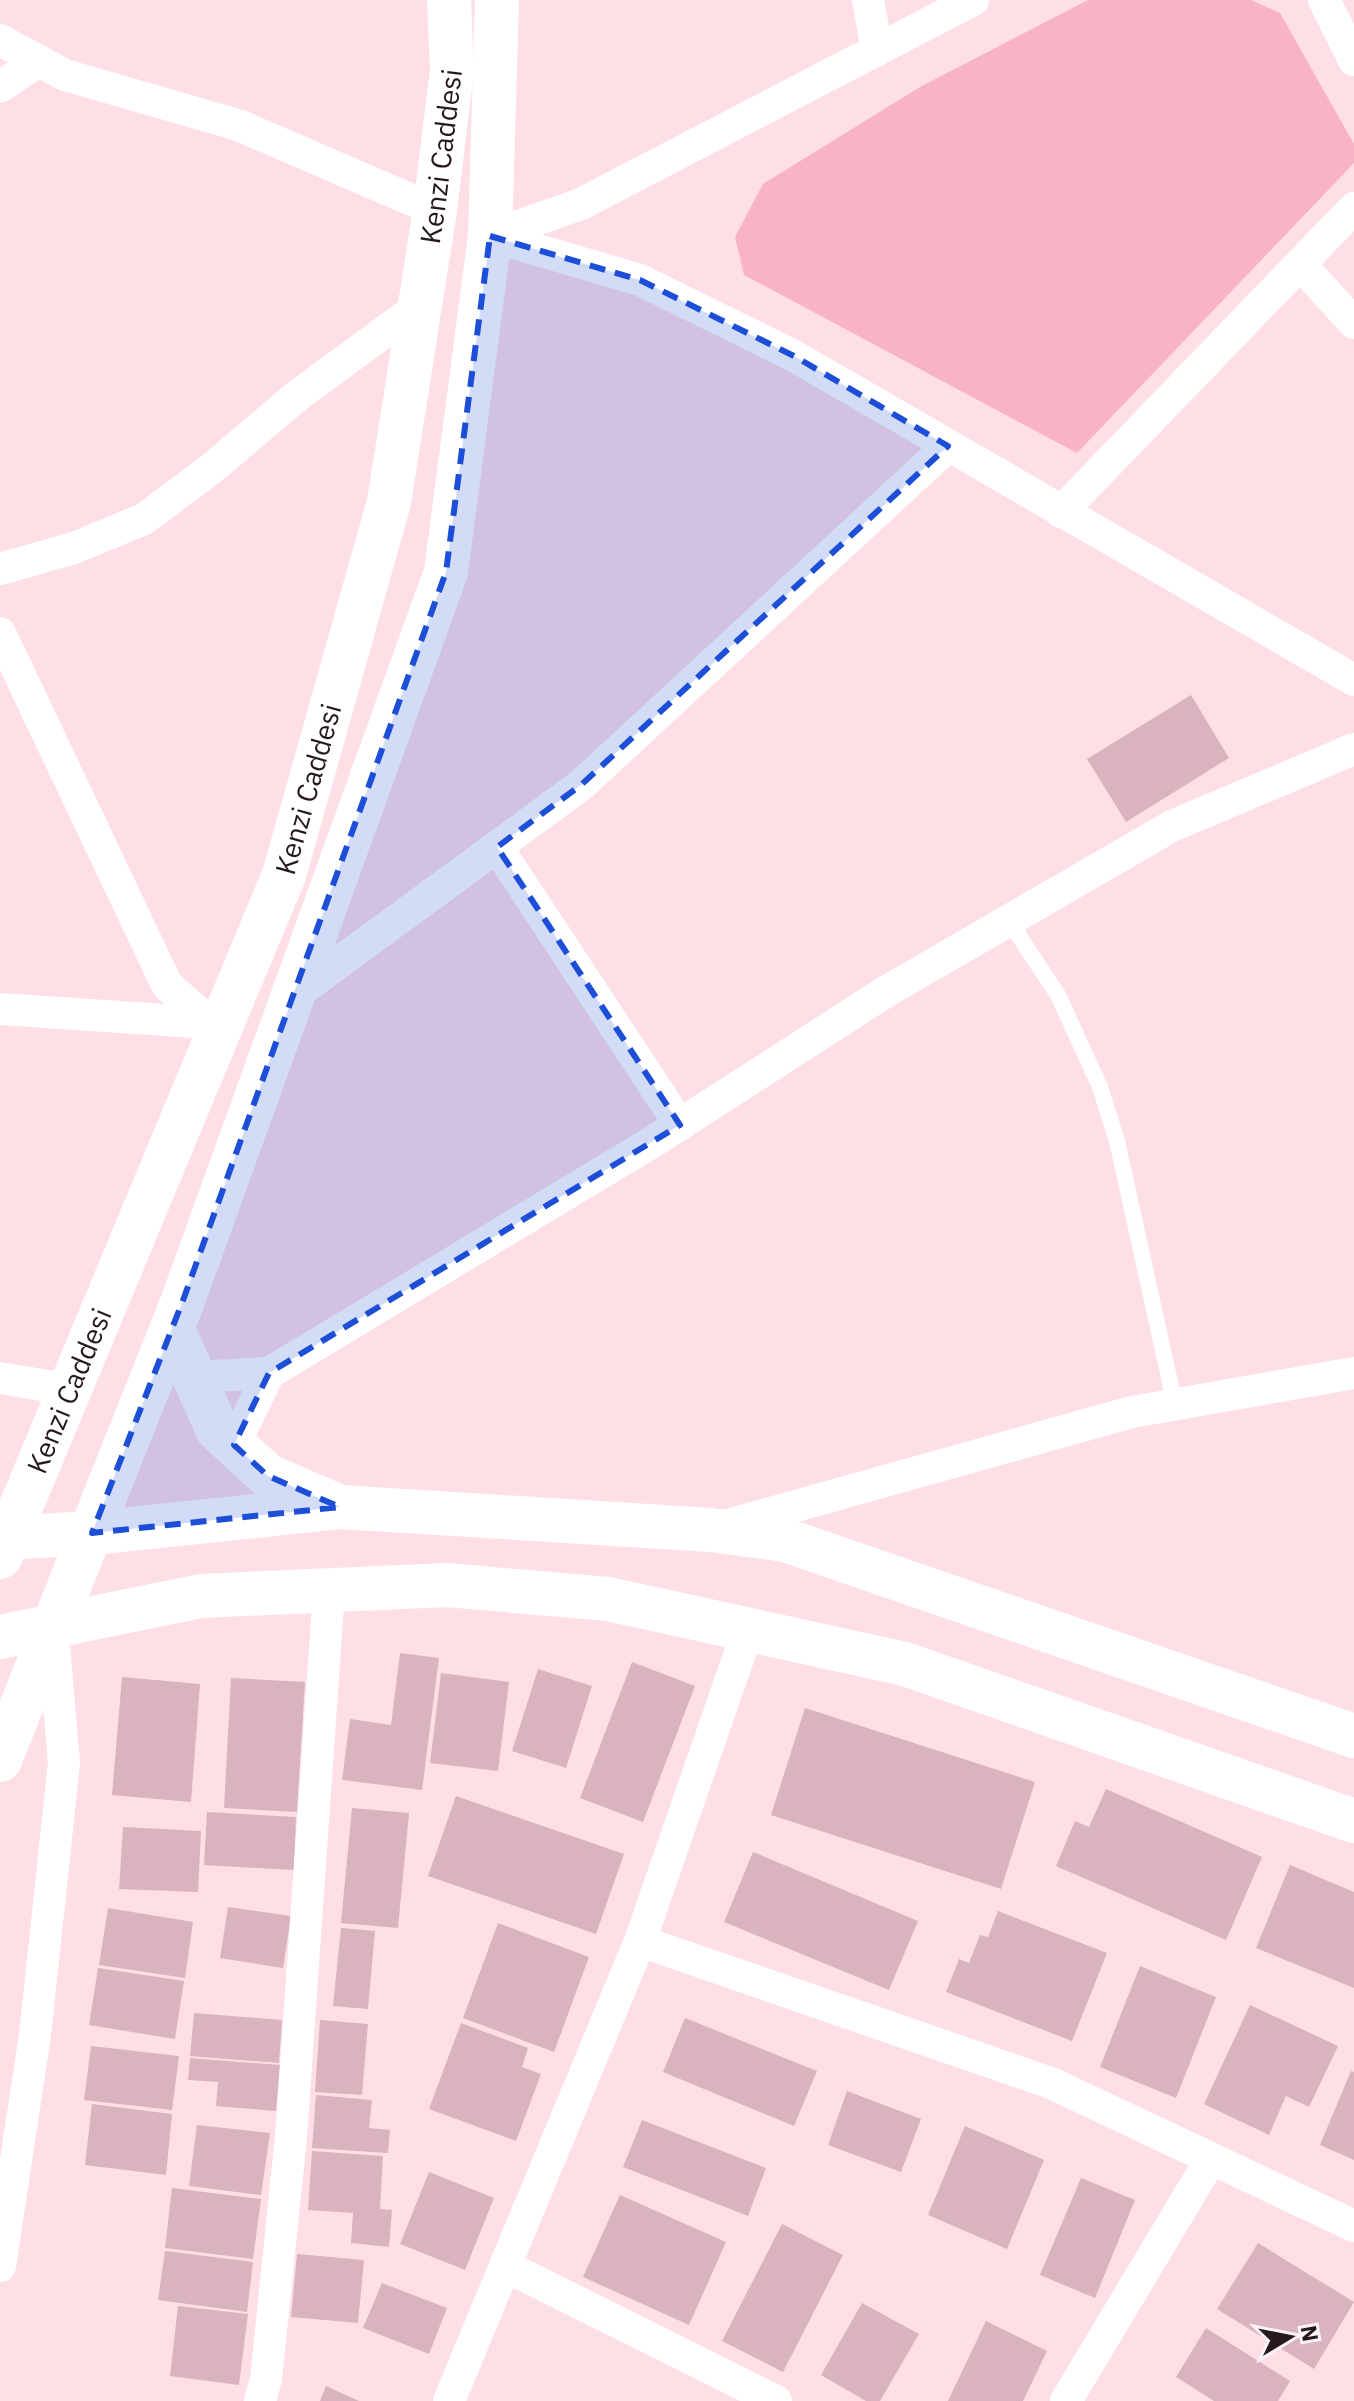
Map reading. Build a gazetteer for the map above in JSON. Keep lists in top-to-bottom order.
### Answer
{
  "streets": {
    "main road": ["Kenzi Caddesi"]
  },
  "north": "right"
}
